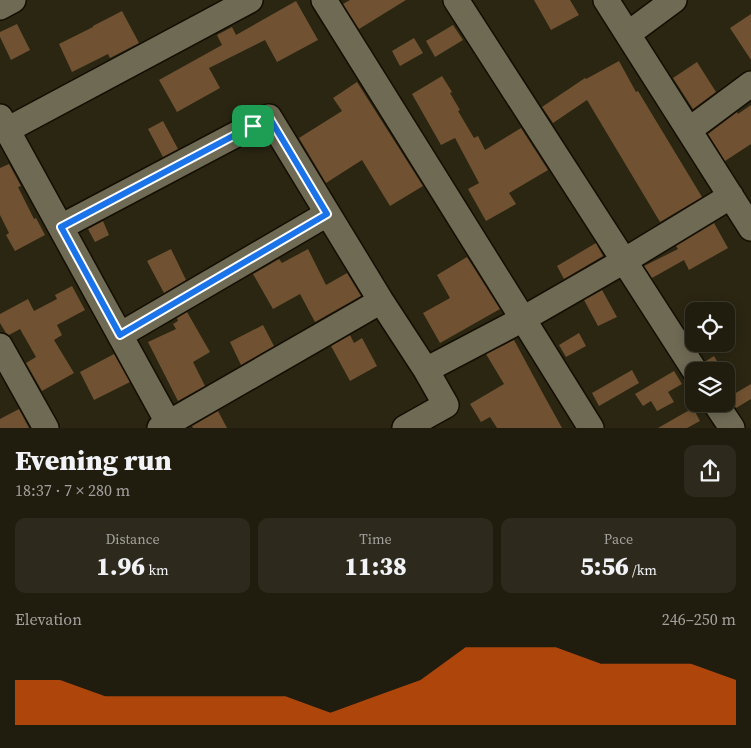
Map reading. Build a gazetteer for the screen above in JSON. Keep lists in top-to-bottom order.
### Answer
{
  "page": {
    "heading": ["Evening run", "18:37 · 7 × 280 m"],
    "stats": [
      ["Distance", "1.96 km"],
      ["Time", "11:38"],
      ["Pace", "5:56 /km"]
    ],
    "chart": ["Elevation", "246–250 m"]
  }
}
